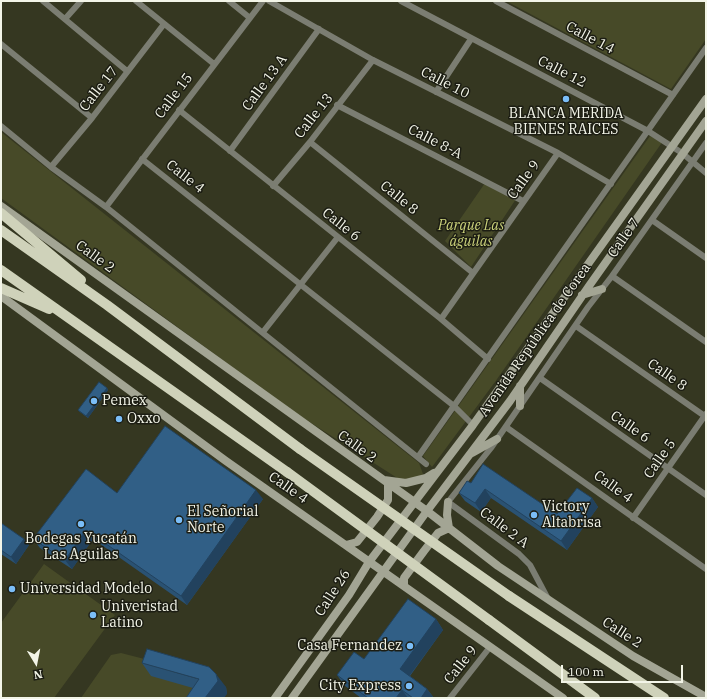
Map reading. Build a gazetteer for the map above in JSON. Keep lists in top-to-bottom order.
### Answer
{
  "streets": {
    "main road": [
      "Calle 4",
      "Calle 2",
      "Avenida República de Corea",
      "Calle 26"
    ],
    "street": [
      "Calle 14",
      "Calle 12",
      "Calle 13 A",
      "Calle 10",
      "Calle 17",
      "Calle 15",
      "Calle 13",
      "Calle 8-A",
      "Calle 9",
      "Calle 8",
      "Calle 6",
      "Calle 7",
      "Calle 5",
      "Calle 2 A"
    ]
  },
  "crossings": [
    ["Calle 14", "Avenida República de Corea"],
    ["Calle 12", "Calle 7"],
    ["Calle 12", "Avenida República de Corea"],
    ["Calle 13 A", "Calle 10"],
    ["Calle 13 A", "Calle 6"],
    ["Calle 10", "Calle 13"],
    ["Calle 10", "Calle 9"],
    ["Calle 10", "Avenida República de Corea"],
    ["Calle 15", "Calle 4"],
    ["Calle 15", "Calle 6"],
    ["Calle 13", "Calle 8-A"],
    ["Calle 13", "Calle 8"],
    ["Calle 13", "Calle 6"],
    ["Calle 8-A", "Calle 9"],
    ["Calle 4", "Calle 9"],
    ["Calle 4", "Calle 7"],
    ["Calle 4", "Avenida República de Corea"],
    ["Calle 4", "Calle 5"],
    ["Calle 4", "Calle 26"],
    ["Calle 9", "Calle 8"],
    ["Calle 9", "Calle 6"],
    ["Calle 8", "Calle 7"],
    ["Calle 8", "Calle 5"],
    ["Calle 6", "Calle 7"],
    ["Calle 6", "Avenida República de Corea"],
    ["Calle 6", "Calle 5"],
    ["Calle 7", "Calle 2 A"],
    ["Calle 2", "Avenida República de Corea"],
    ["Calle 2", "Calle 2 A"],
    ["Calle 2", "Calle 26"],
    ["Avenida República de Corea", "Calle 26"]
  ],
  "parks": ["Parque Las águilas"],
  "places": [
    "BLANCA MERIDA BIENES RAICES",
    "Pemex",
    "Oxxo",
    "Victory Altabrisa",
    "El Señorial Norte",
    "Bodegas Yucatán Las Aguilas",
    "Universidad Modelo",
    "Univeristad Latino",
    "Casa Fernandez",
    "City Express"
  ],
  "scale_bar": "100 m",
  "north": "bottom"
}
